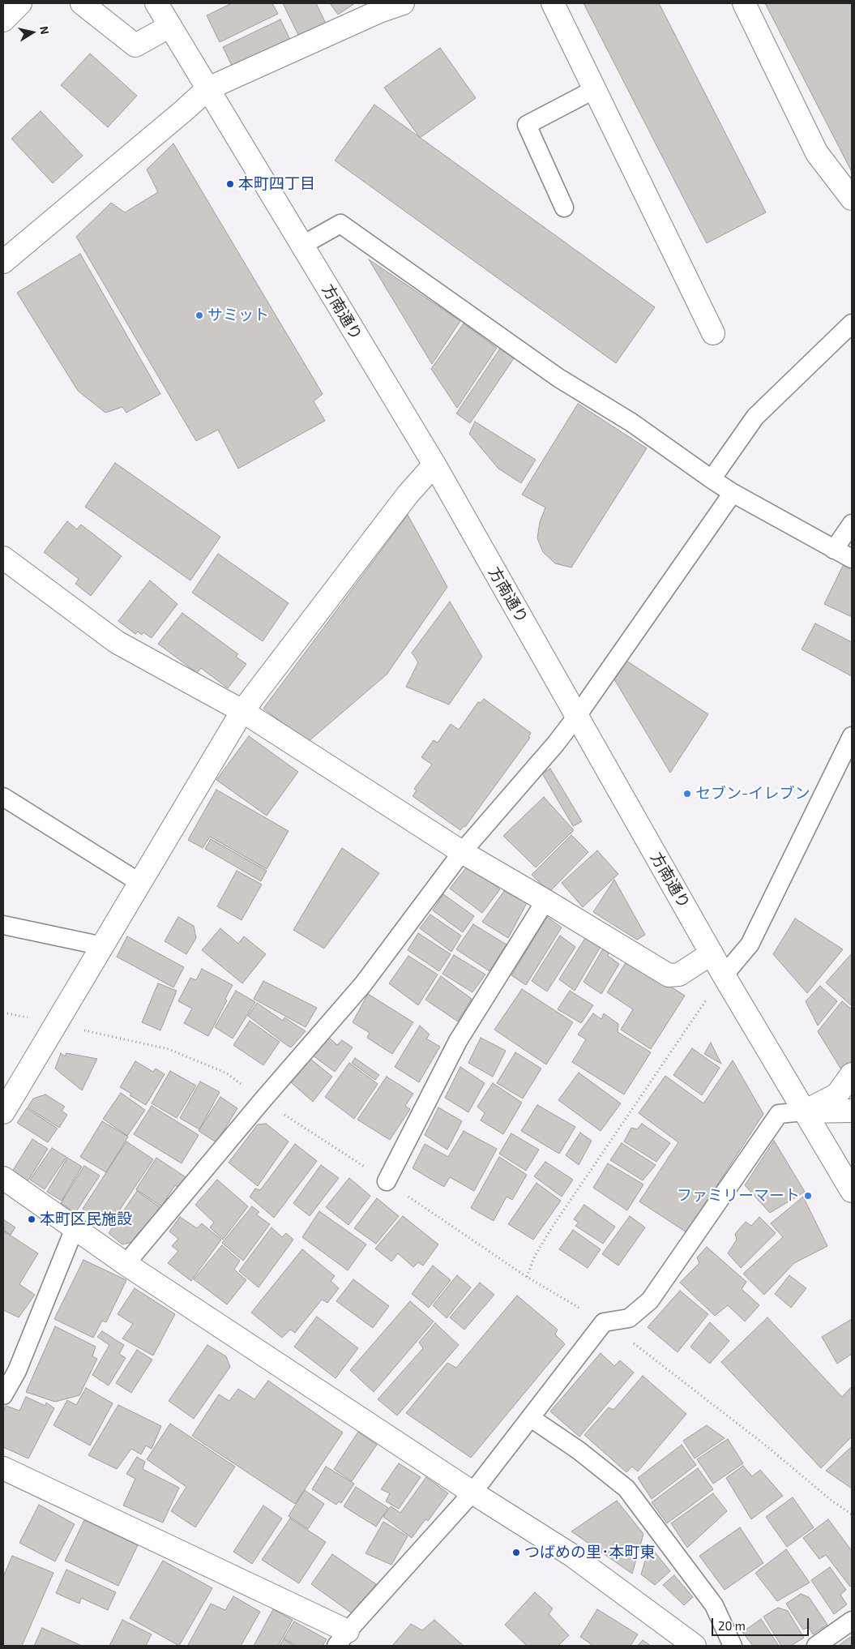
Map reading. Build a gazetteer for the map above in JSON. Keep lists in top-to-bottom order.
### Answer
{
  "streets": {
    "street": ["方南通り"]
  },
  "places": [
    "本町四丁目",
    "サミット",
    "セブン-イレブン",
    "ファミリーマート",
    "本町区民施設",
    "つばめの里･本町東"
  ],
  "scale_bar": "20 m",
  "north": "right"
}
